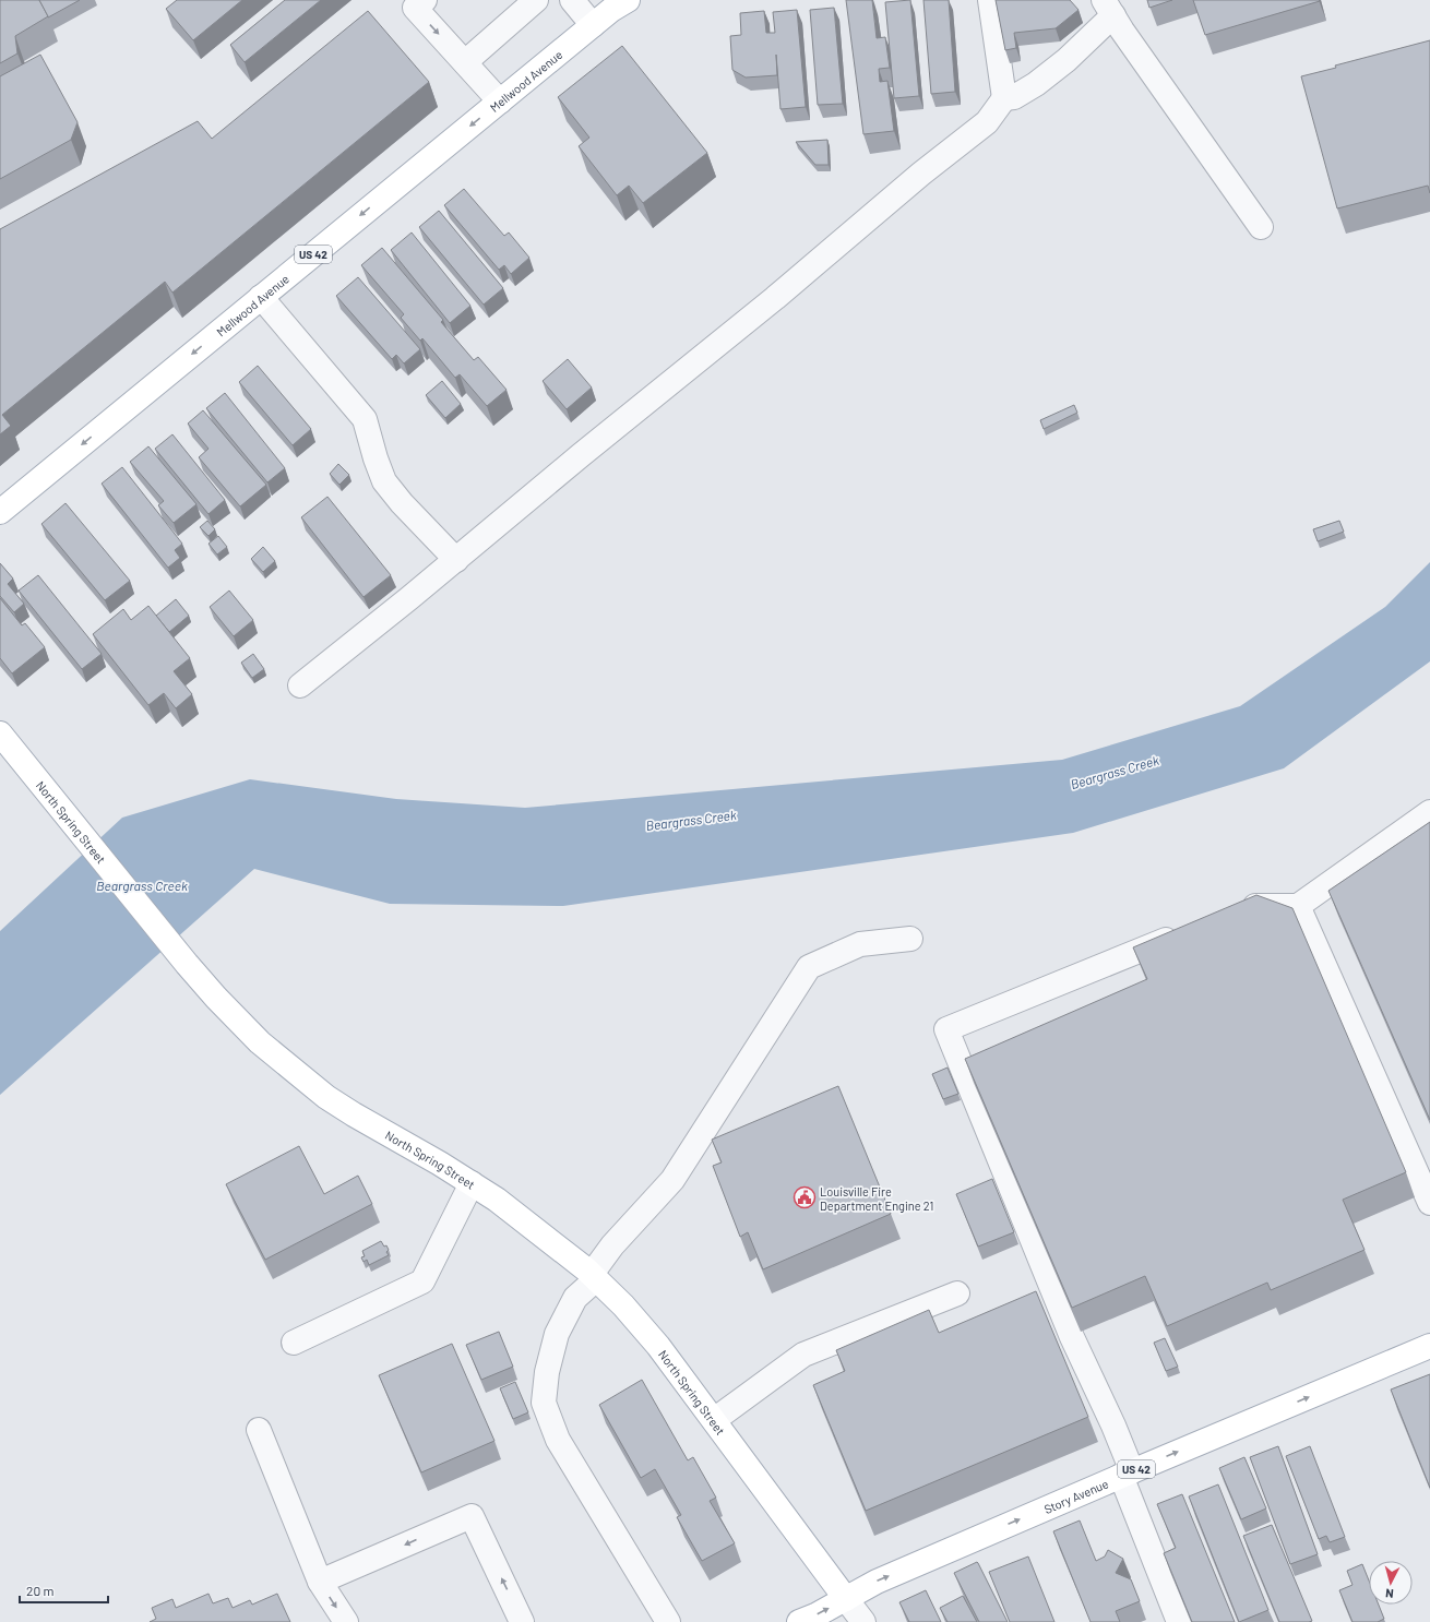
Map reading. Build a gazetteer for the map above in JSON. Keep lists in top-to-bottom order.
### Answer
{
  "streets": {
    "main road": [
      "Mellwood Avenue",
      "US 42",
      "North Spring Street",
      "Story Avenue"
    ]
  },
  "crossings": [
    ["North Spring Street", "Story Avenue"]
  ],
  "one_way": ["Mellwood Avenue", "Story Avenue"],
  "water": ["Beargrass Creek"],
  "places": {
    "public building": ["Louisville Fire Department Engine 21"]
  },
  "scale_bar": "20 m",
  "north": "bottom"
}
